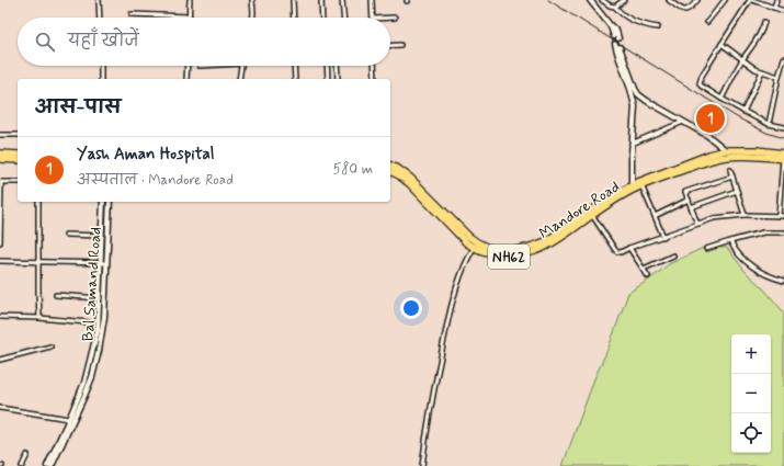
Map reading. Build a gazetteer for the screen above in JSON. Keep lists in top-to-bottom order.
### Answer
{
  "streets": {
    "highway": ["Mandore Road", "NH62"],
    "main road": ["Bal Samand Road"]
  },
  "page": {
    "search": "यहाँ खोजें",
    "heading": "आस-पास",
    "pins": "1",
    "list": [
      {
        "mark": "1",
        "name": "Yash Aman Hospital",
        "note": "अस्पताल · Mandore Road",
        "value": "580 m"
      }
    ],
    "map_buttons": ["+", "−"]
  }
}
